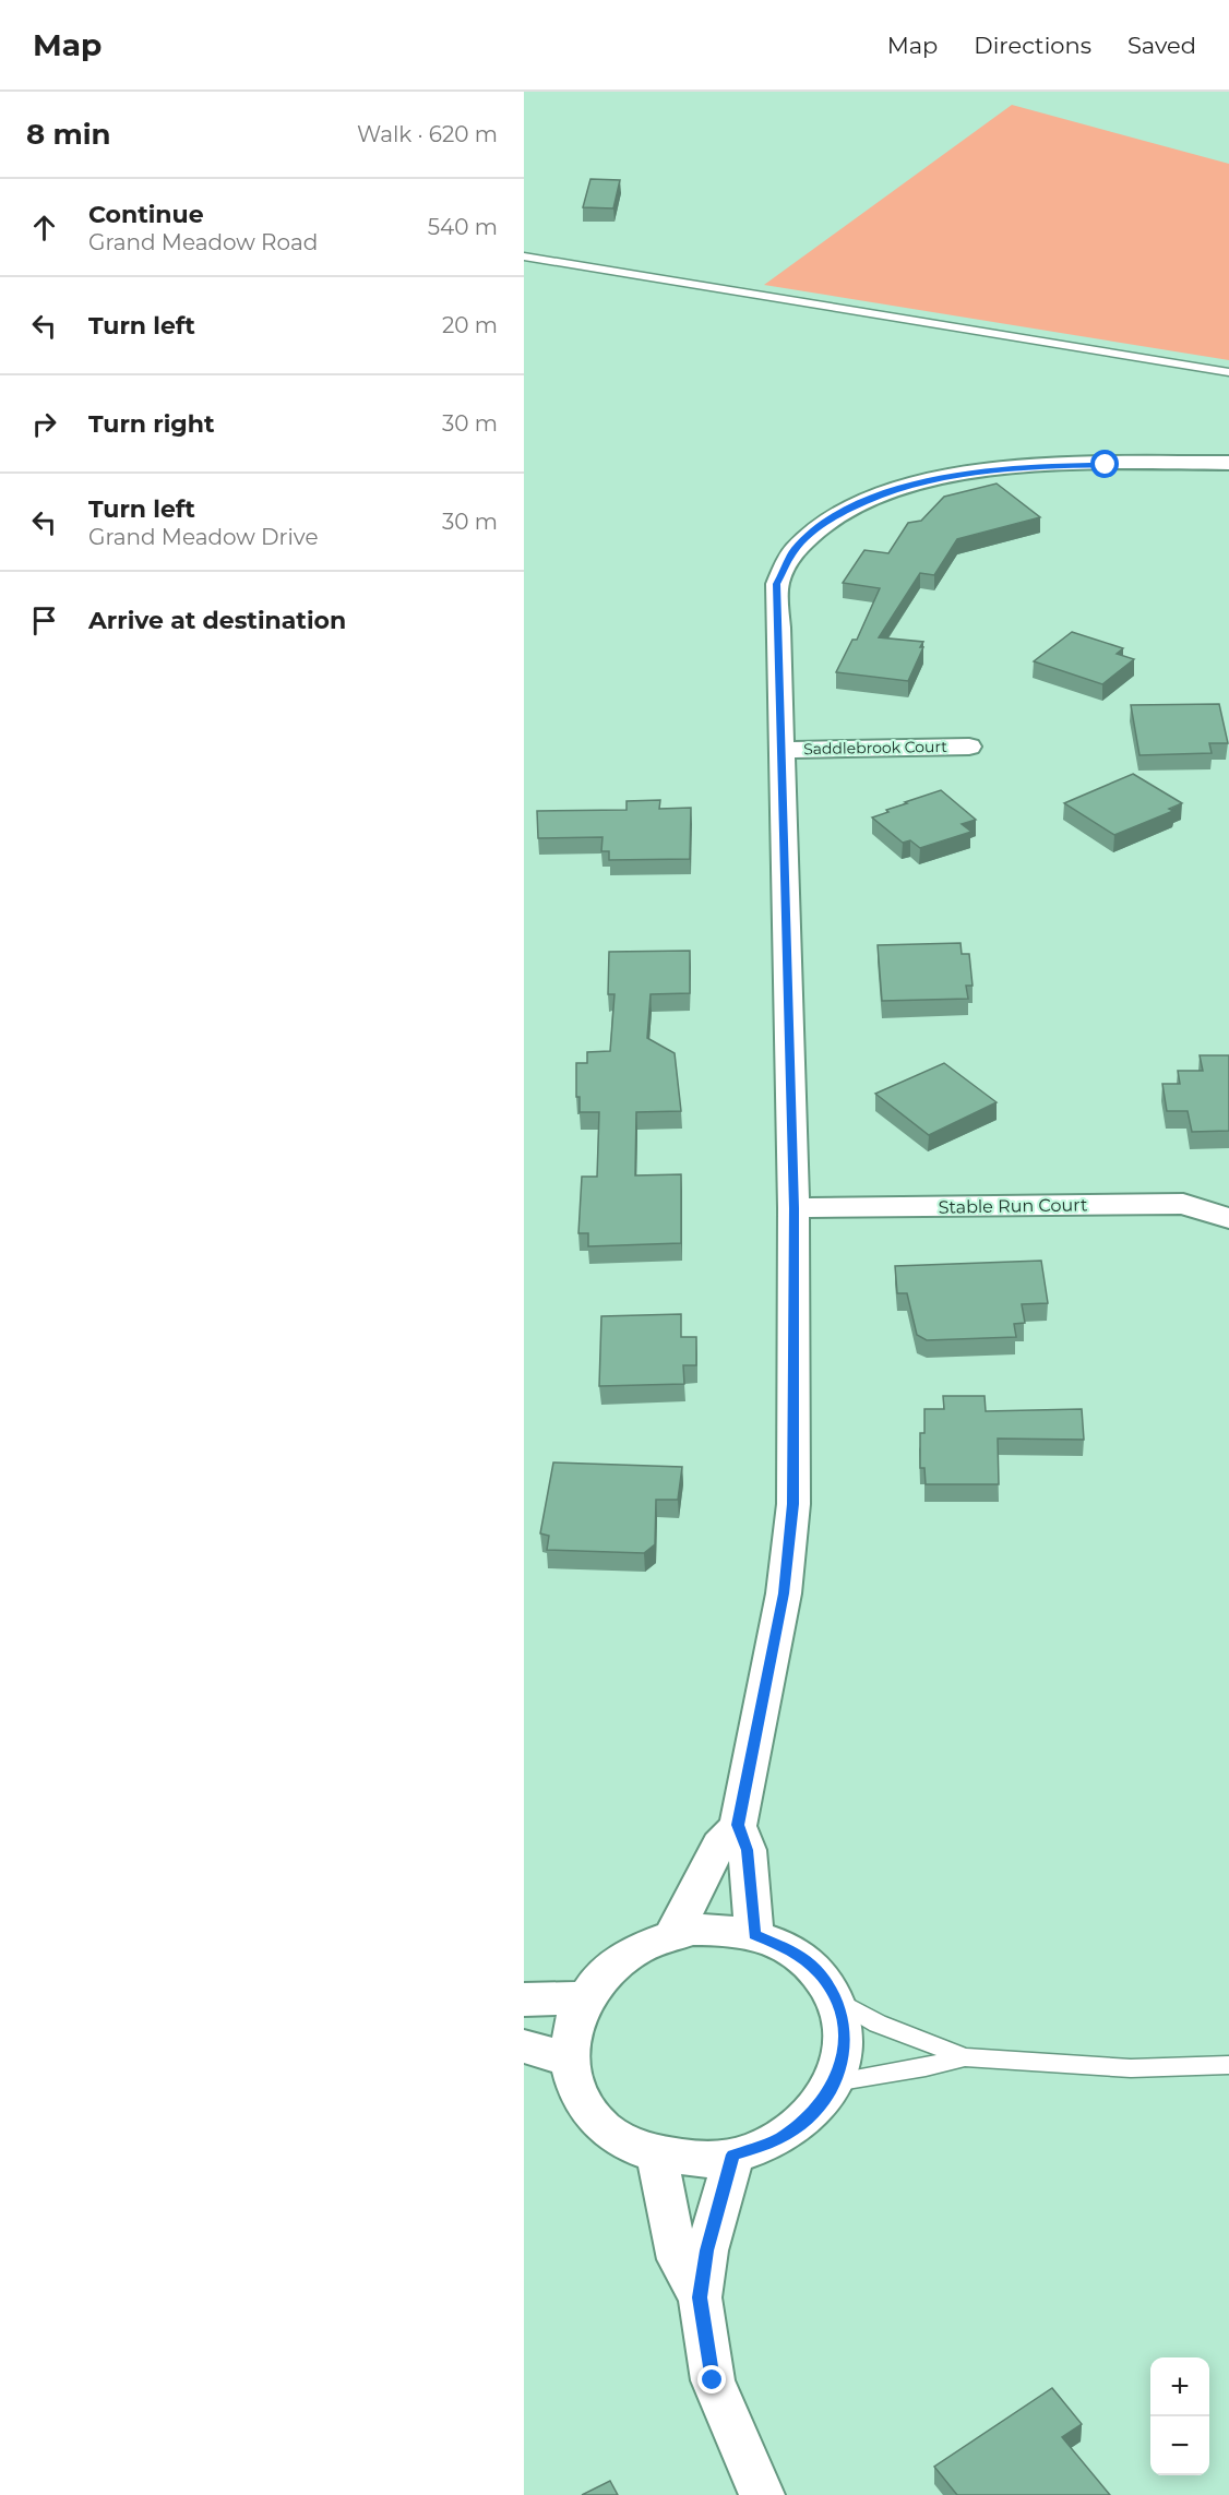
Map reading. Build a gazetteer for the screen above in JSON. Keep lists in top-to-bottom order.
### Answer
{
  "streets": {
    "street": ["Saddlebrook Court", "Stable Run Court"]
  },
  "page": {
    "header": "Map",
    "nav": ["Map", "Directions", "Saved"],
    "heading": ["8 min", "Walk · 620 m"],
    "list": [
      ["Continue", "Grand Meadow Road", "540 m"],
      ["Turn left", "20 m"],
      ["Turn right", "30 m"],
      ["Turn left", "Grand Meadow Drive", "30 m"],
      "Arrive at destination"
    ],
    "map_buttons": ["+", "−"]
  }
}
